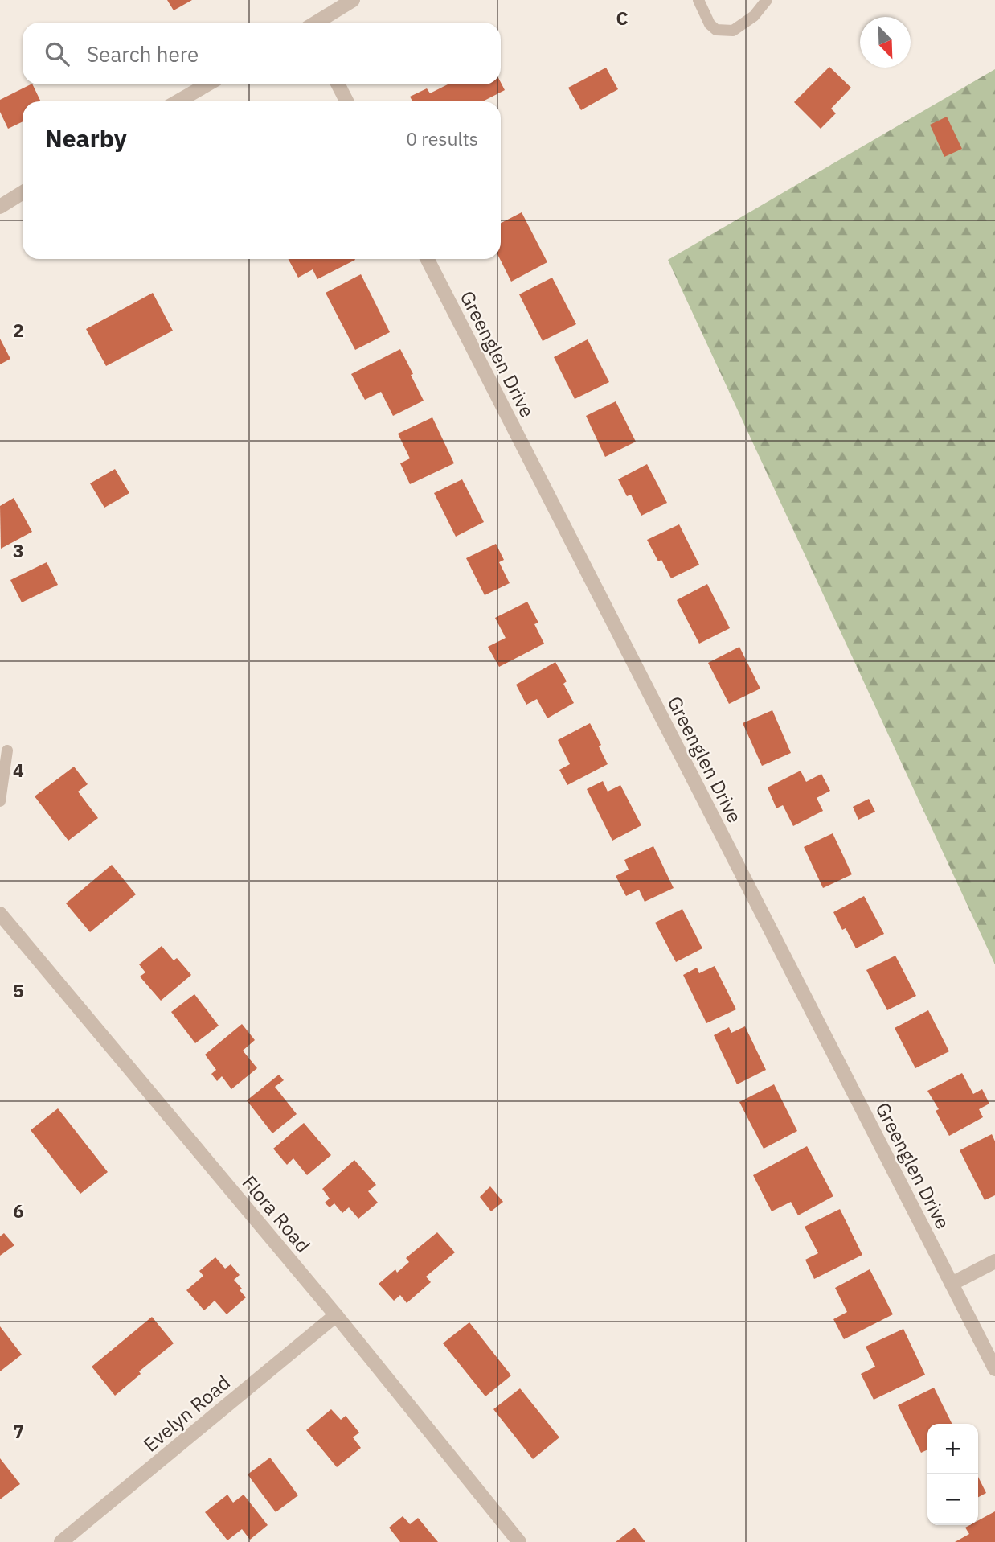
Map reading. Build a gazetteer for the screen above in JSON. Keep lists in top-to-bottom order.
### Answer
{
  "streets": {
    "street": ["Greenglen Drive", "Flora Road", "Evelyn Road"]
  },
  "crossings": [
    ["Flora Road", "Evelyn Road"]
  ],
  "north": "bottom right",
  "page": {
    "search": "Search here",
    "heading": ["Nearby", "0 results"],
    "map_buttons": ["+", "−"]
  },
  "grid": {
    "columns": ["C"],
    "rows": [
      "2",
      "3",
      "4",
      "5",
      "6",
      "7"
    ]
  }
}
